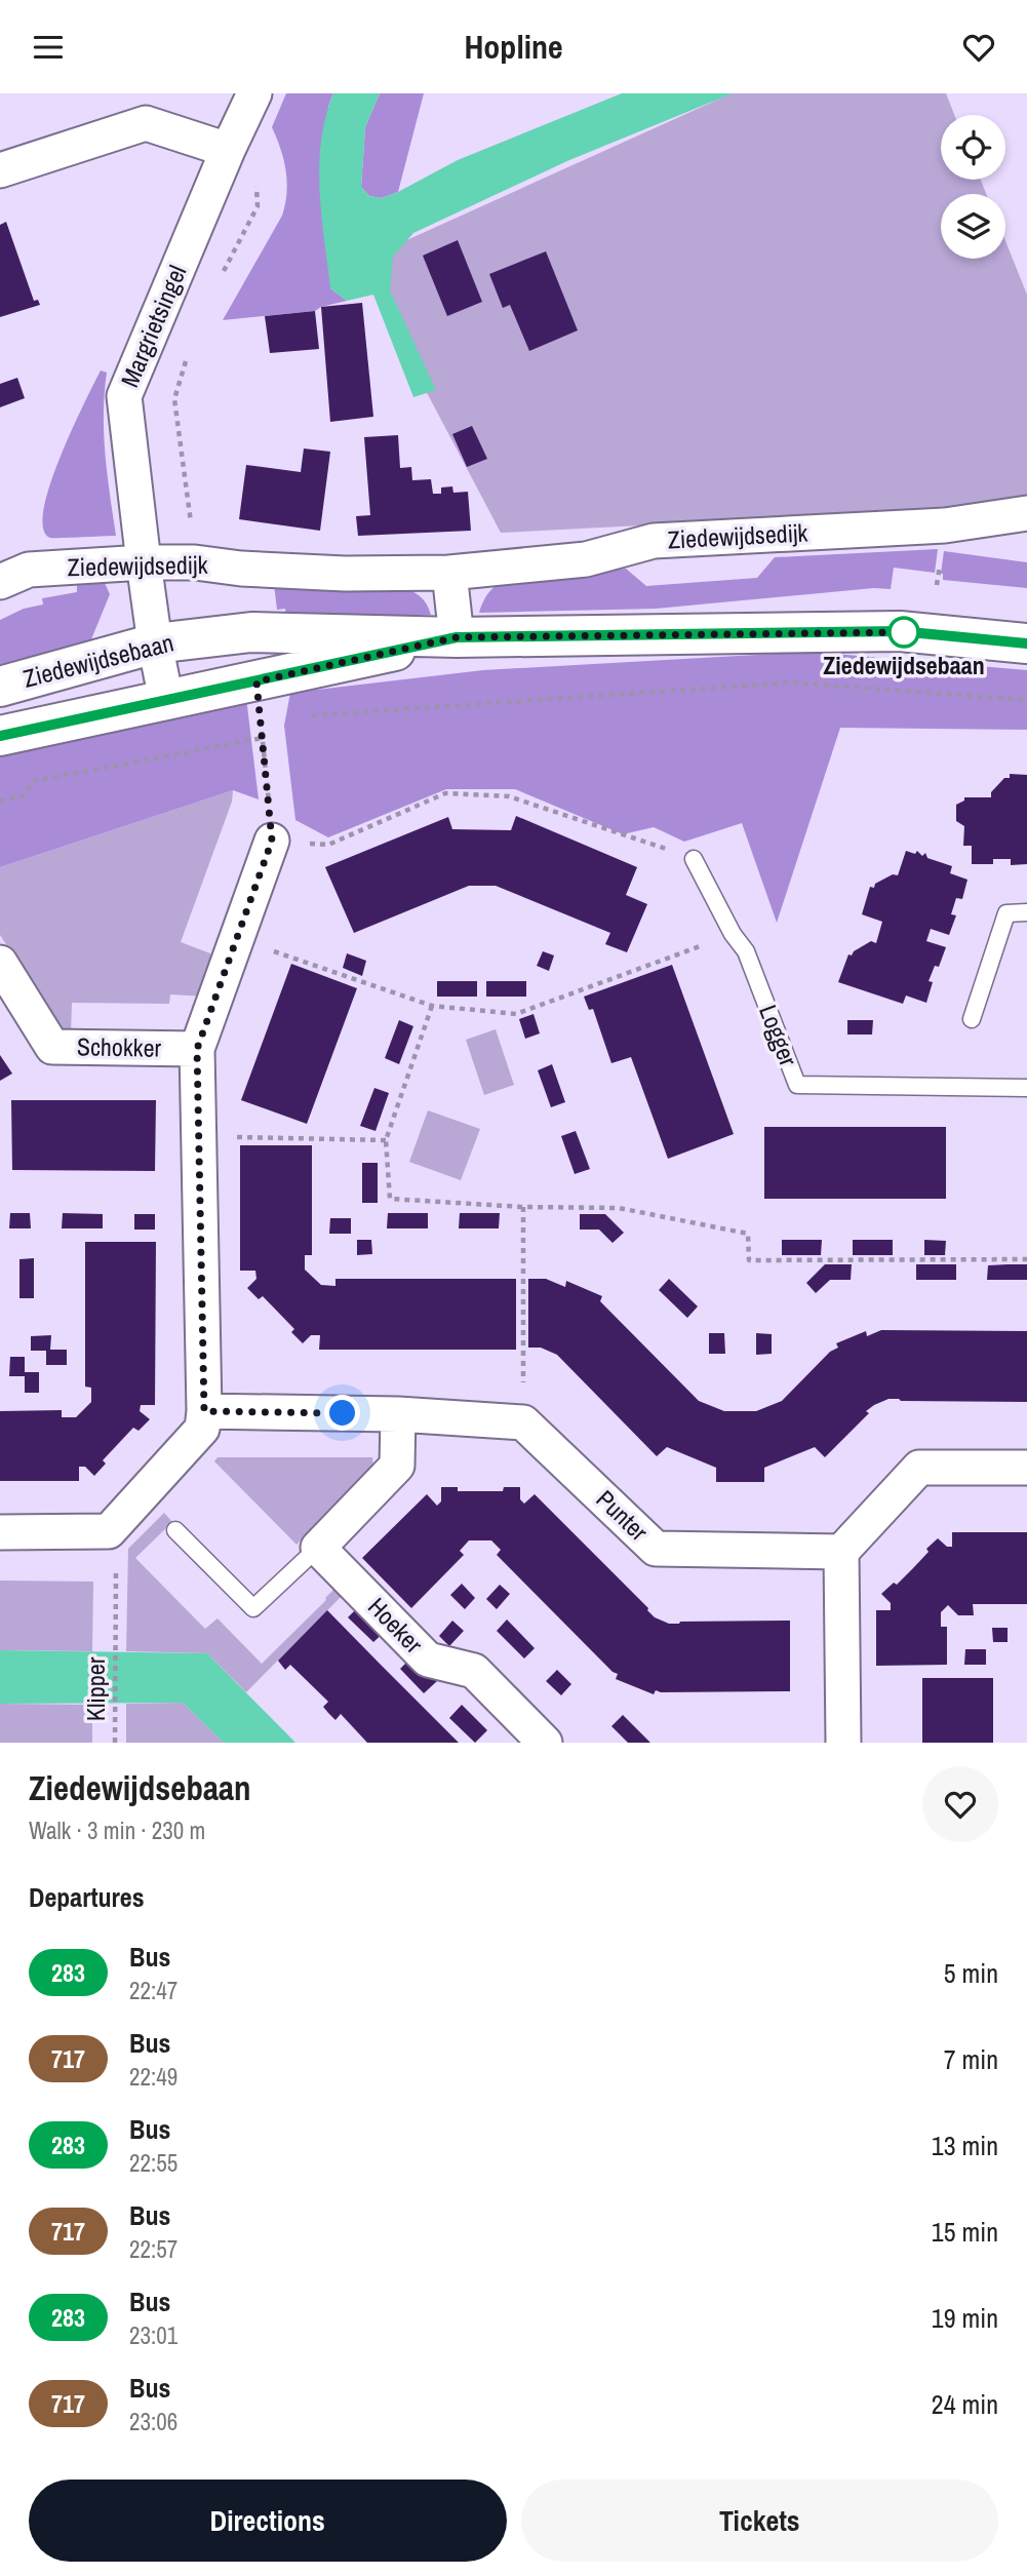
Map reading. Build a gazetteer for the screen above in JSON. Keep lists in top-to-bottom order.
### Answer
{
  "streets": {
    "street": [
      "Margrietsingel",
      "Ziedewijdsedijk",
      "Ziedewijdsebaan",
      "Schokker",
      "Punter",
      "Hoeker"
    ],
    "lane": ["Logger"],
    "path": ["Klipper"]
  },
  "crossings": [
    ["Margrietsingel", "Ziedewijdsedijk"],
    ["Margrietsingel", "Ziedewijdsebaan"],
    ["Schokker", "Klipper"]
  ],
  "places": ["Ziedewijdsebaan"],
  "lines": ["bus line 283"],
  "page": {
    "header": "Hopline",
    "heading": [
      ["Ziedewijdsebaan", "Walk · 3 min · 230 m"],
      "Departures"
    ],
    "list": [
      {
        "mark": "283",
        "name": "Bus",
        "note": "22:47",
        "value": "5 min"
      },
      {
        "mark": "717",
        "name": "Bus",
        "note": "22:49",
        "value": "7 min"
      },
      {
        "mark": "283",
        "name": "Bus",
        "note": "22:55",
        "value": "13 min"
      },
      {
        "mark": "717",
        "name": "Bus",
        "note": "22:57",
        "value": "15 min"
      },
      {
        "mark": "283",
        "name": "Bus",
        "note": "23:01",
        "value": "19 min"
      },
      {
        "mark": "717",
        "name": "Bus",
        "note": "23:06",
        "value": "24 min"
      }
    ],
    "buttons": ["Directions", "Tickets"]
  }
}
